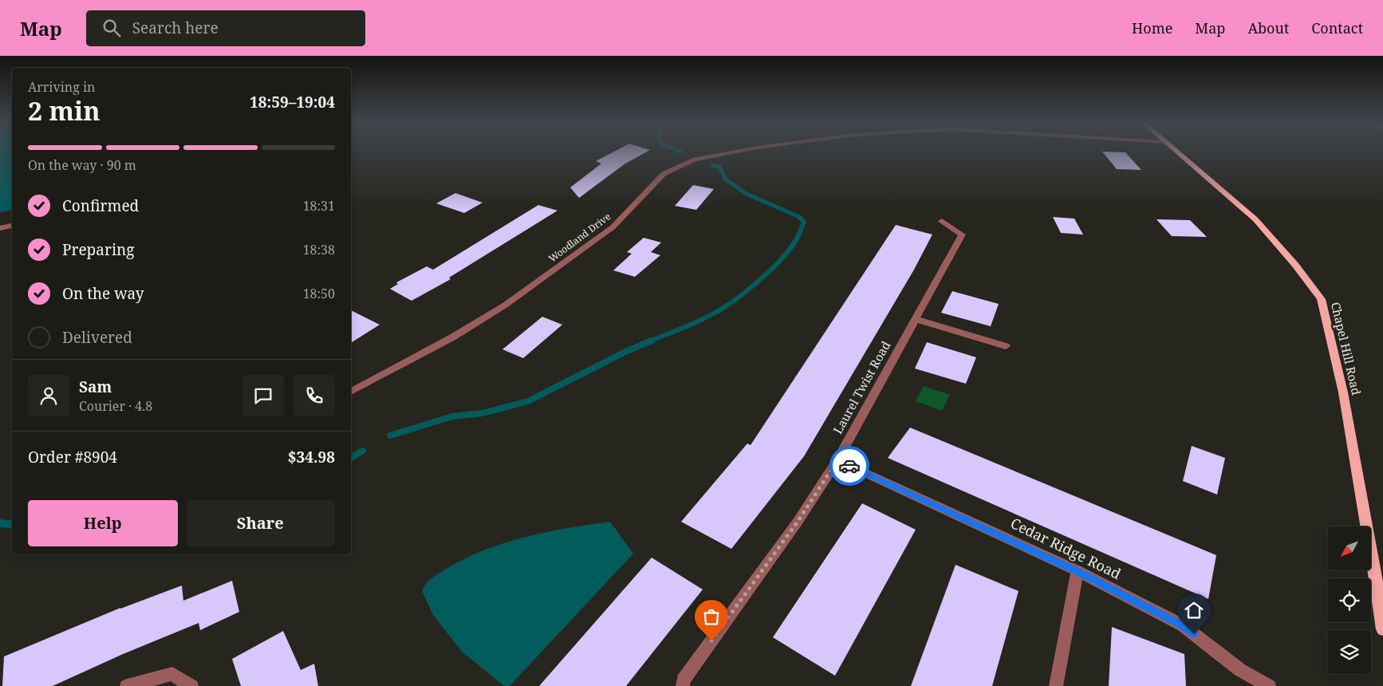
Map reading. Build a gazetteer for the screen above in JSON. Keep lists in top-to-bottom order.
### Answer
{
  "streets": {
    "main road": ["Chapel Hill Road"],
    "street": ["Woodland Drive", "Laurel Twist Road", "Cedar Ridge Road"]
  },
  "crossings": [
    ["Laurel Twist Road", "Cedar Ridge Road"]
  ],
  "north": "bottom left",
  "page": {
    "header": "Map",
    "search": "Search here",
    "nav": [
      "Home",
      "Map",
      "About",
      "Contact"
    ],
    "heading": ["2 min", "Arriving in", "18:59–19:04"],
    "panel": [
      "Sam",
      "Courier · 4.8",
      "Order #8904",
      "$34.98"
    ],
    "bar": "On the way · 90 m",
    "list": [
      ["Confirmed", "18:31"],
      ["Preparing", "18:38"],
      ["On the way", "18:50"],
      "Delivered"
    ],
    "buttons": ["Help", "Share"]
  }
}
